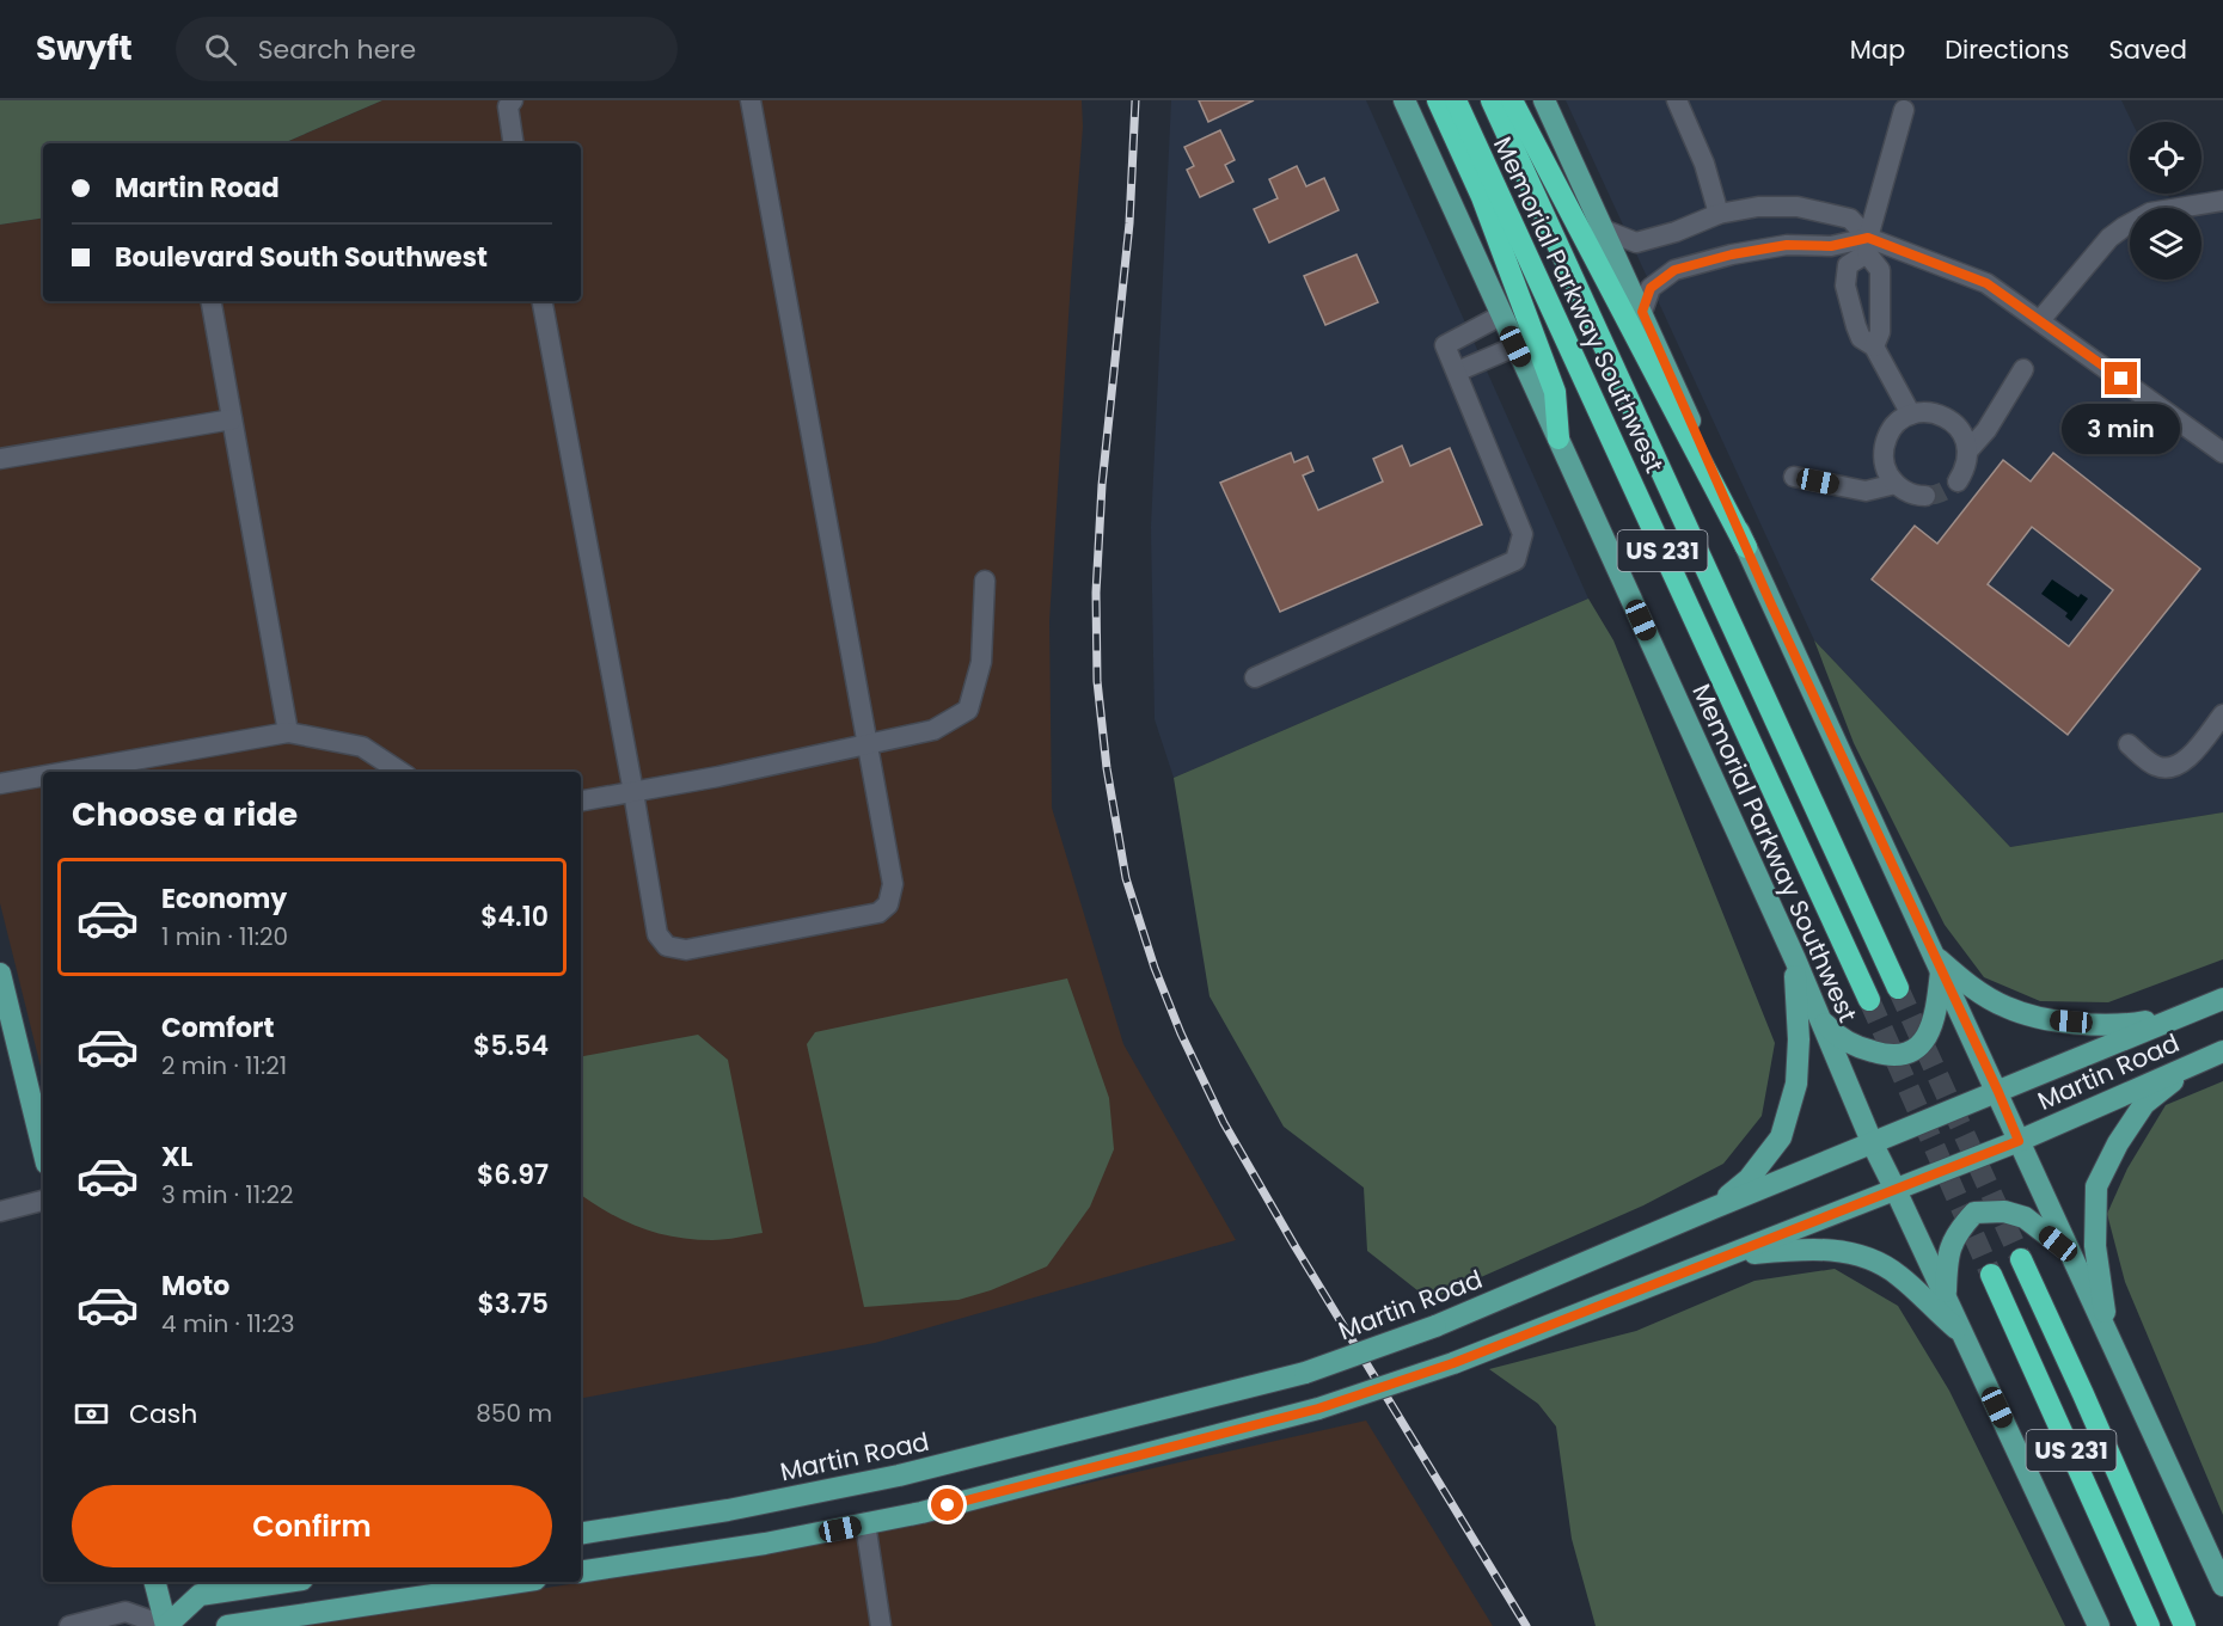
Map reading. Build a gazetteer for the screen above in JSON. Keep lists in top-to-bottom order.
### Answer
{
  "streets": {
    "highway": ["Memorial Parkway Southwest", "US 231"],
    "main road": ["Martin Road"]
  },
  "crossings": [
    ["Memorial Parkway Southwest", "Martin Road"]
  ],
  "page": {
    "header": "Swyft",
    "search": "Search here",
    "nav": ["Map", "Directions", "Saved"],
    "banner": ["Martin Road", "Boulevard South Southwest"],
    "bubble": "3 min",
    "heading": "Choose a ride",
    "list": [
      {
        "name": "Economy",
        "note": "1 min · 11:20",
        "value": "$4.10"
      },
      {
        "name": "Comfort",
        "note": "2 min · 11:21",
        "value": "$5.54"
      },
      {
        "name": "XL",
        "note": "3 min · 11:22",
        "value": "$6.97"
      },
      {
        "name": "Moto",
        "note": "4 min · 11:23",
        "value": "$3.75"
      }
    ],
    "pay": ["Cash", "850 m"],
    "buttons": "Confirm"
  }
}
